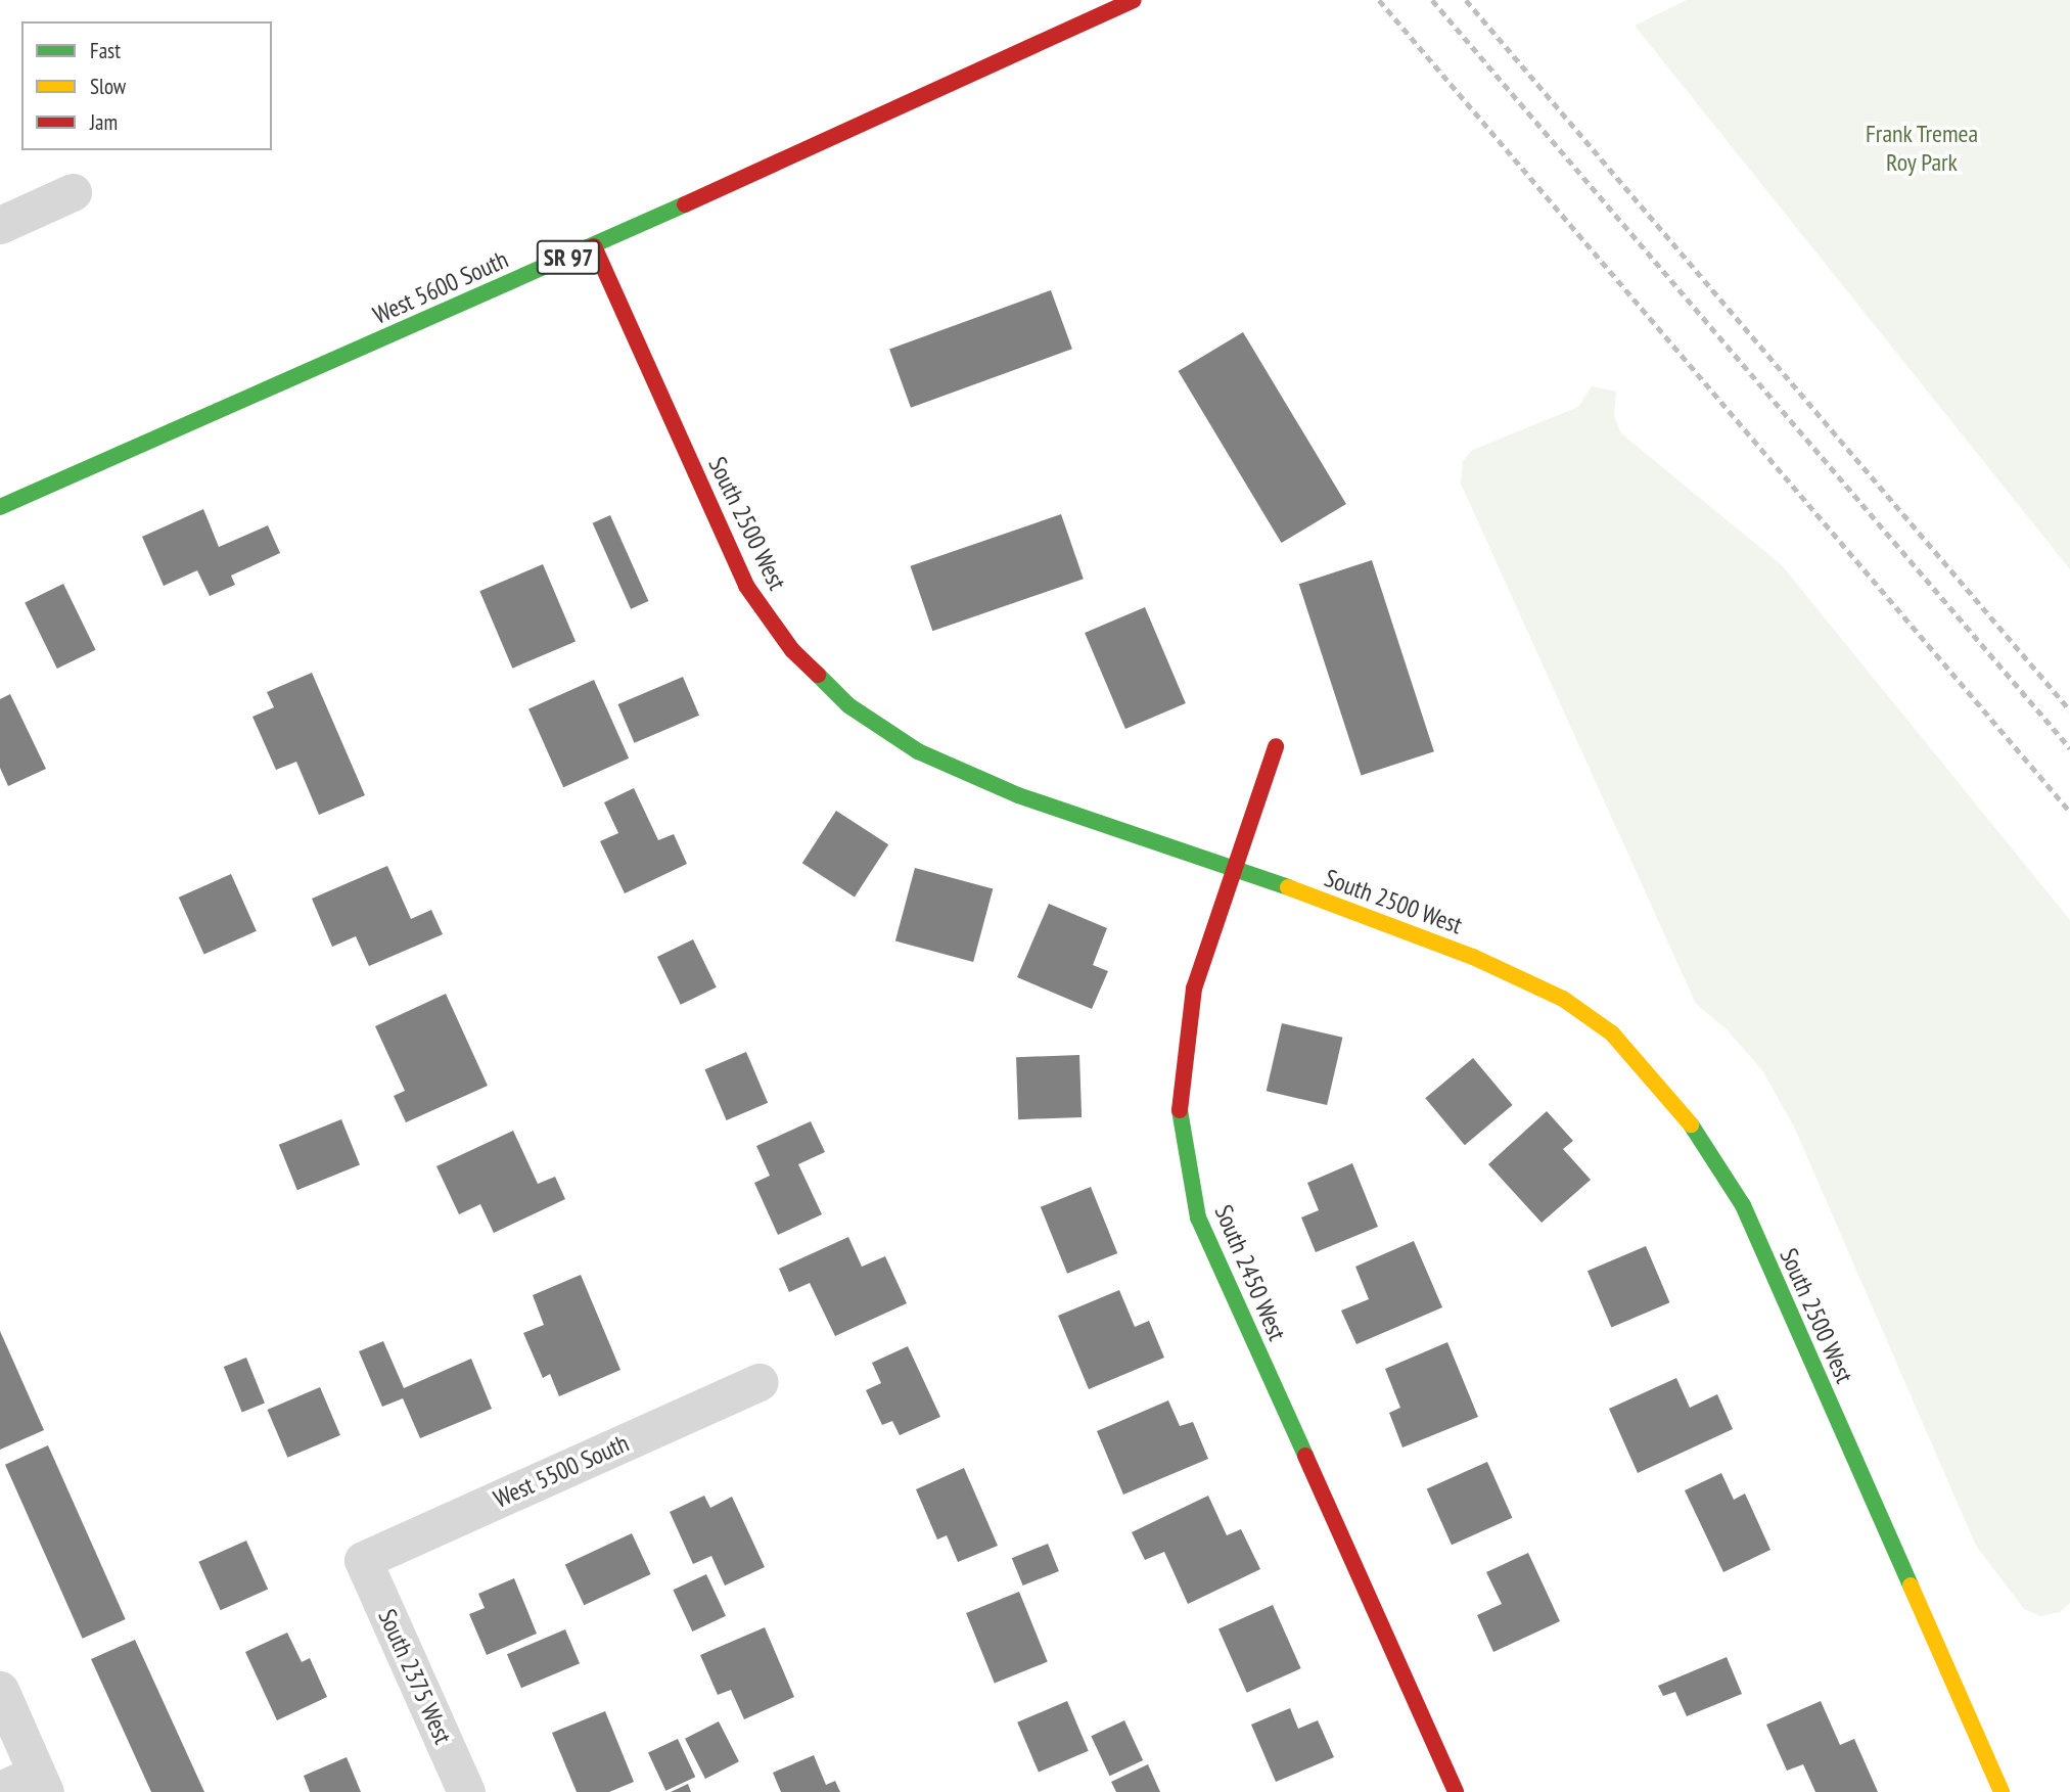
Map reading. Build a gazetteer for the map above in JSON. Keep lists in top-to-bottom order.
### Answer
{
  "streets": {
    "street": [
      "SR 97",
      "West 5600 South",
      "South 2500 West",
      "South 2450 West",
      "West 5500 South",
      "South 2375 West"
    ]
  },
  "crossings": [
    ["West 5600 South", "South 2500 West"],
    ["South 2500 West", "South 2450 West"],
    ["West 5500 South", "South 2375 West"]
  ],
  "parks": ["Frank Tremea Roy Park"],
  "legend": ["Fast", "Slow", "Jam"]
}
